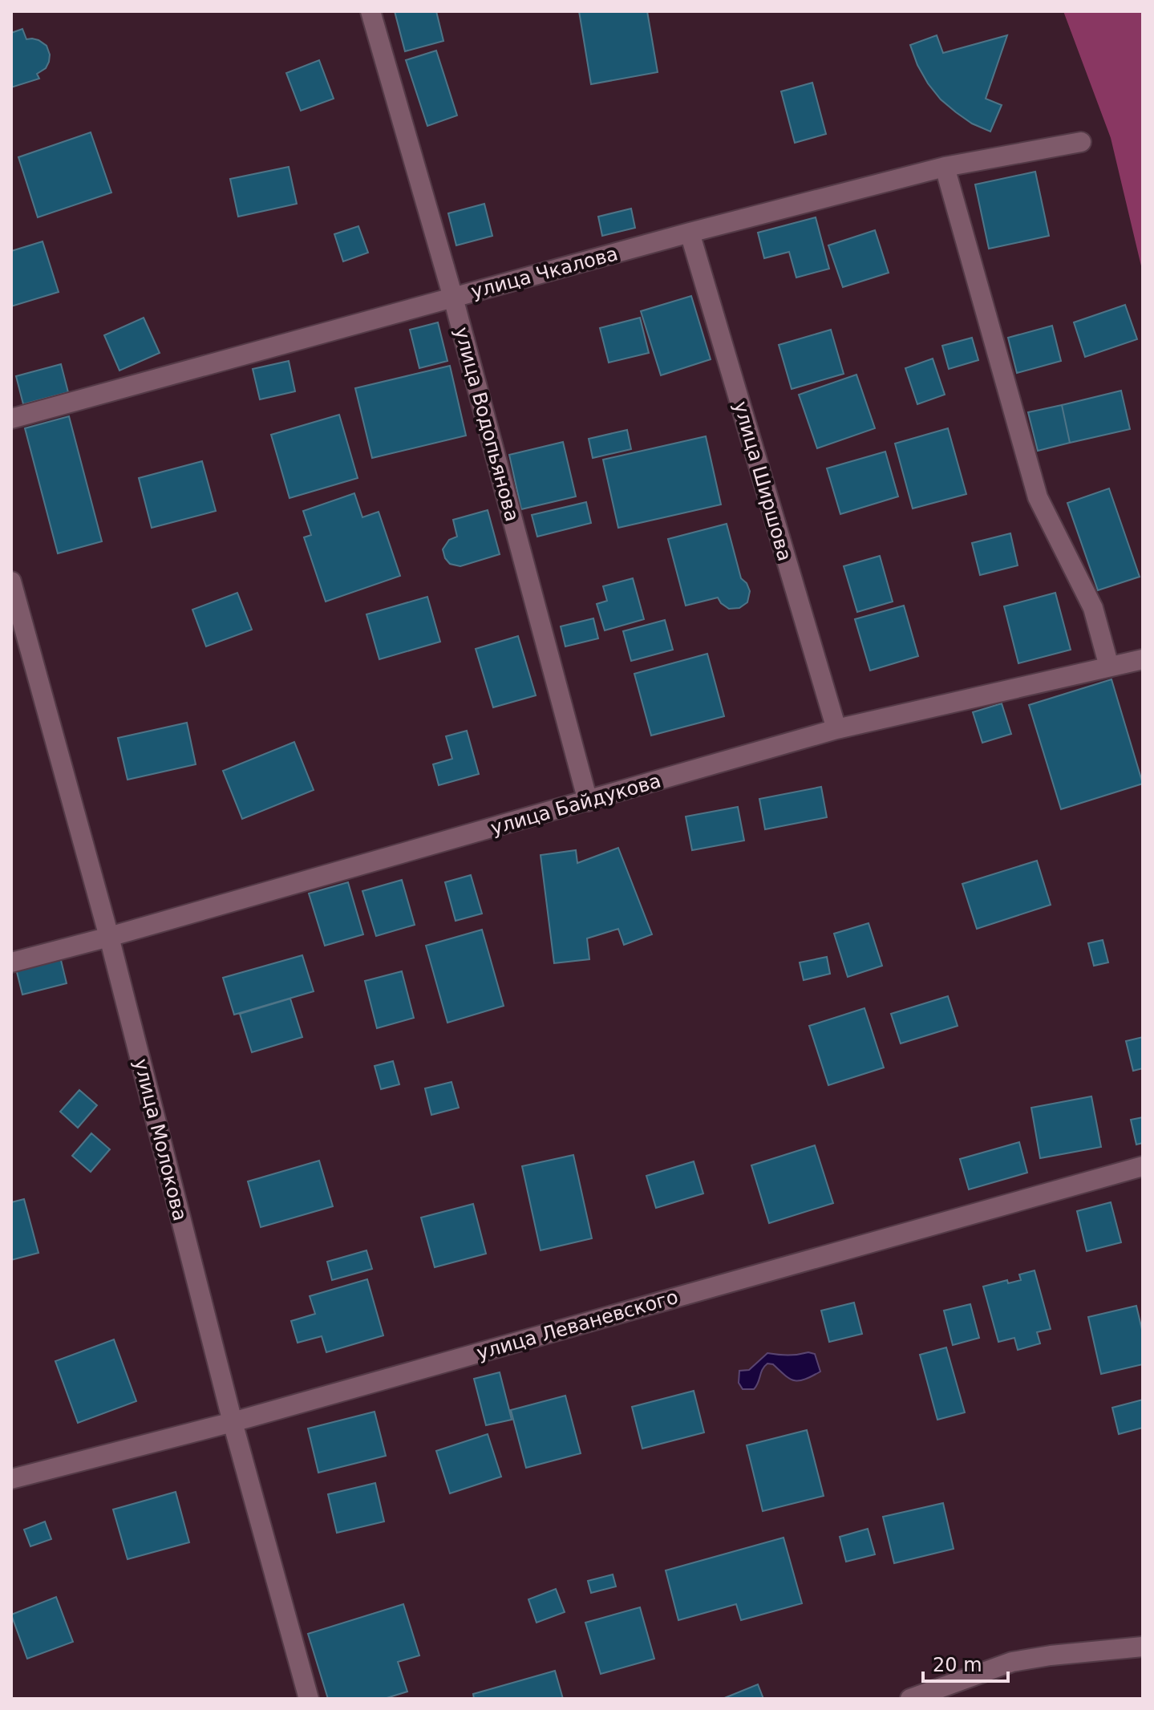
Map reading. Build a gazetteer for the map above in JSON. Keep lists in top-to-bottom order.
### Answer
{
  "streets": {
    "street": [
      "улица Чкалова",
      "улица Водопьянова",
      "улица Ширшова",
      "улица Байдукова",
      "улица Молокова",
      "улица Леваневского"
    ]
  },
  "crossings": [
    ["улица Чкалова", "улица Водопьянова"],
    ["улица Чкалова", "улица Ширшова"],
    ["улица Водопьянова", "улица Байдукова"],
    ["улица Ширшова", "улица Байдукова"],
    ["улица Байдукова", "улица Молокова"],
    ["улица Молокова", "улица Леваневского"]
  ],
  "scale_bar": "20 m"
}
